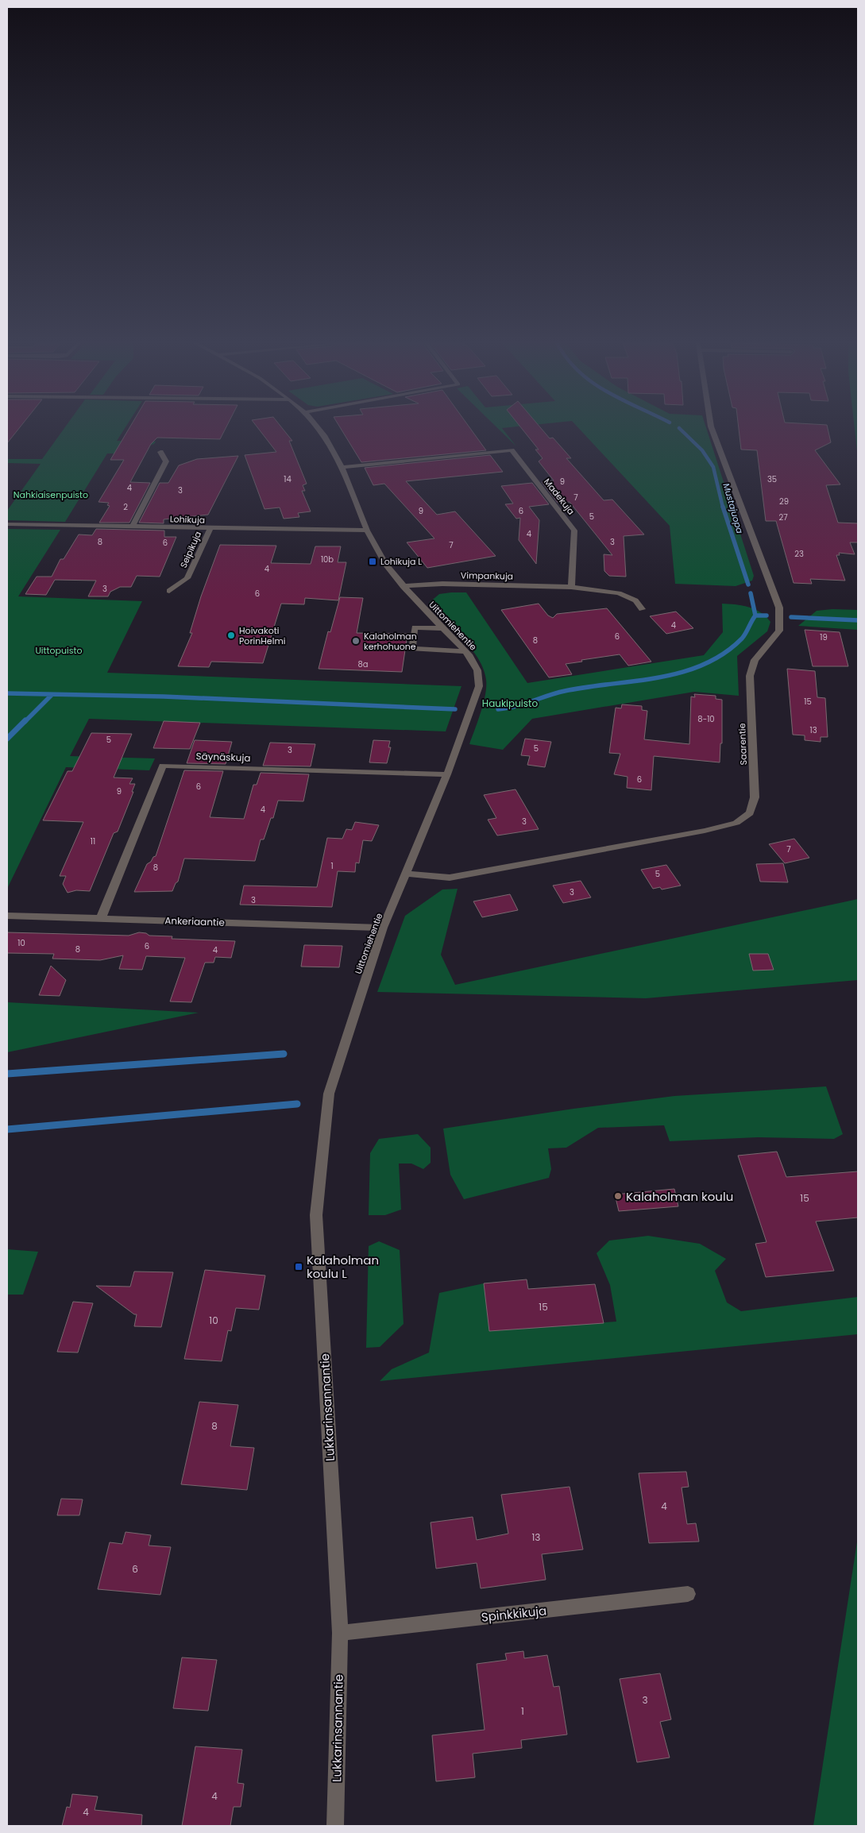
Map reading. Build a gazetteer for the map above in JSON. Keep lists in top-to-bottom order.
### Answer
{
  "streets": {
    "street": [
      "Madekuja",
      "Lohikuja",
      "Seipikuja",
      "Vimpankuja",
      "Uittomiehentie",
      "Saarentie",
      "Säynäskuja",
      "Ankeriaantie",
      "Lukkarinsannantie",
      "Spinkkikuja"
    ]
  },
  "crossings": [
    ["Madekuja", "Vimpankuja"],
    ["Madekuja", "Uittomiehentie"],
    ["Lohikuja", "Seipikuja"],
    ["Lohikuja", "Uittomiehentie"],
    ["Vimpankuja", "Uittomiehentie"],
    ["Uittomiehentie", "Saarentie"],
    ["Uittomiehentie", "Säynäskuja"],
    ["Uittomiehentie", "Ankeriaantie"],
    ["Uittomiehentie", "Lukkarinsannantie"],
    ["Säynäskuja", "Ankeriaantie"],
    ["Lukkarinsannantie", "Spinkkikuja"]
  ],
  "water": ["Mustajuopa"],
  "parks": ["Nahkiaisenpuisto", "Uittopuisto", "Haukipuisto"],
  "places": {
    "transit": ["Lohikuja L", "Kalaholman koulu L"],
    "other": ["Hoivakoti PorinHelmi", "Kalaholman kerhohuone", "Kalaholman koulu"]
  },
  "house_numbers": [
    "14",
    "35",
    "9",
    "4",
    "3",
    "7",
    "29",
    "2",
    "9",
    "6",
    "5",
    "27",
    "4",
    "8",
    "3",
    "6",
    "7",
    "23",
    "10b",
    "4",
    "3",
    "6",
    "4",
    "6",
    "19",
    "8",
    "8a",
    "15",
    "8-10",
    "13",
    "5",
    "5",
    "3",
    "6",
    "6",
    "9",
    "4",
    "3",
    "11",
    "7",
    "1",
    "8",
    "5",
    "3",
    "3",
    "10",
    "6",
    "8",
    "4",
    "15",
    "15",
    "10",
    "8",
    "4",
    "13",
    "6",
    "3",
    "1",
    "4",
    "4"
  ]
}
